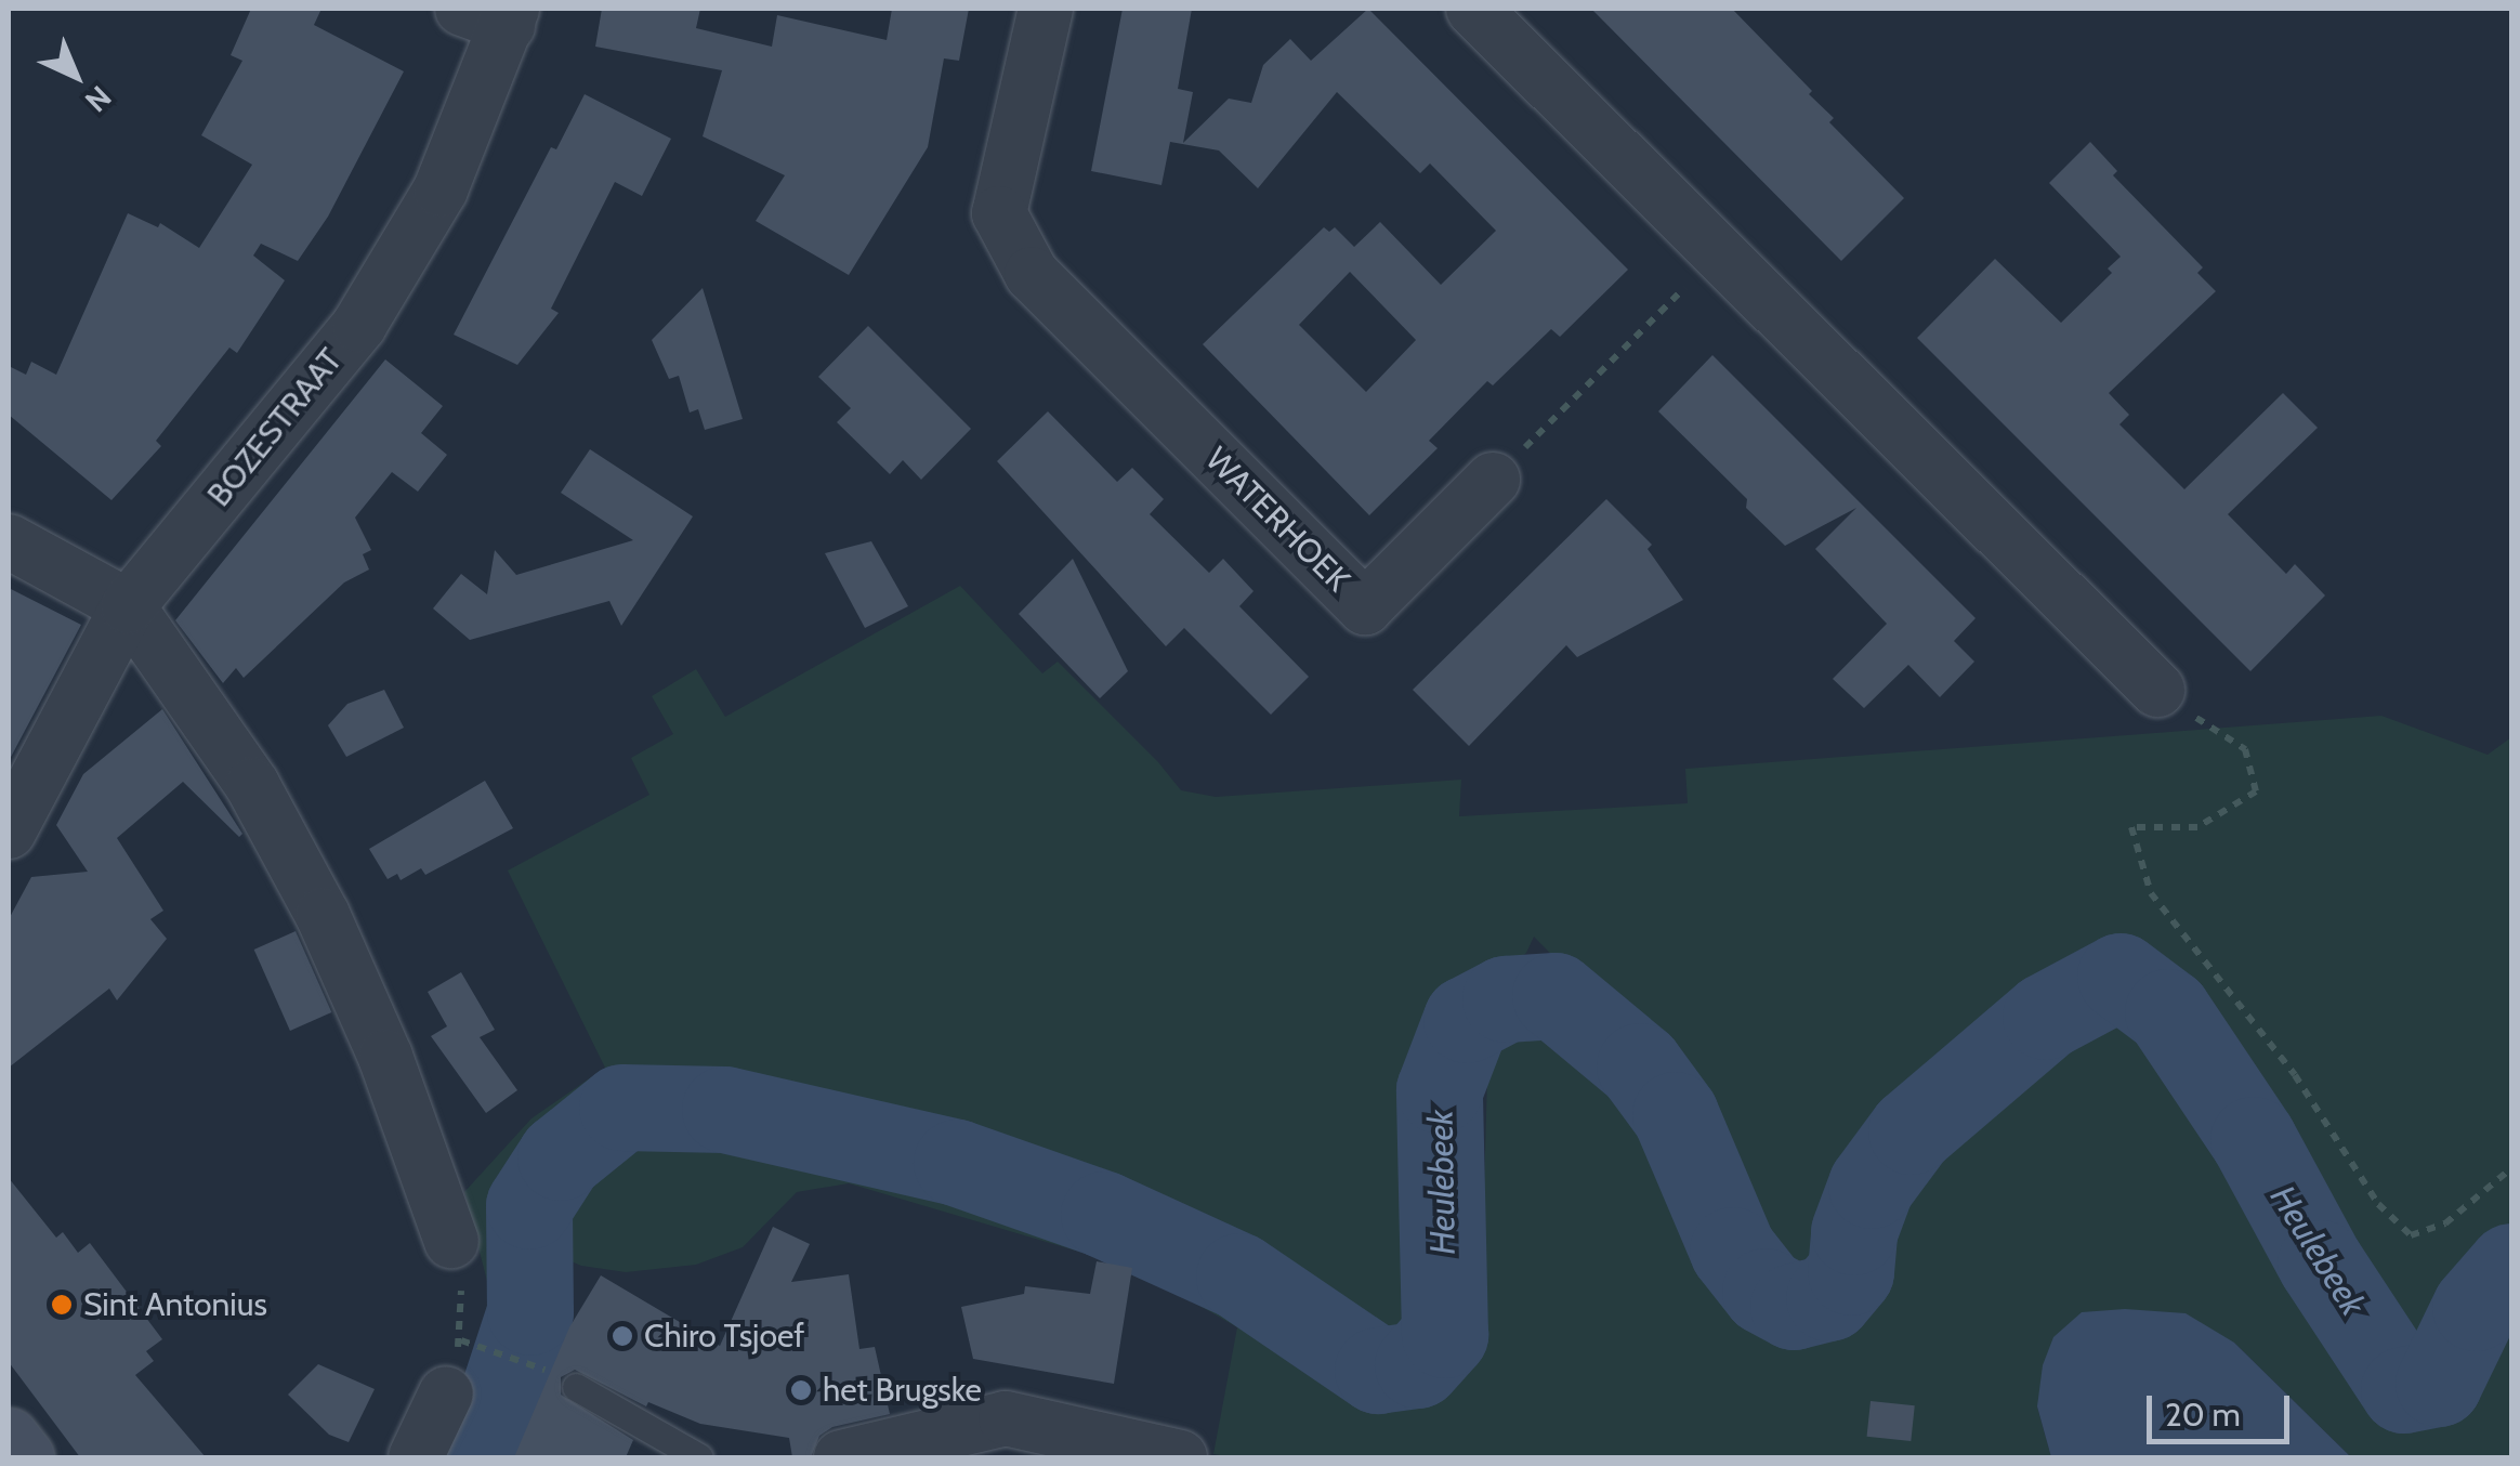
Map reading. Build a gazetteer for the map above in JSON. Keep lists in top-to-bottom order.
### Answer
{
  "streets": {
    "street": ["BOZESTRAAT", "WATERHOEK"]
  },
  "water": ["Heulebeek"],
  "places": ["Sint Antonius", "Chiro Tsjoef", "het Brugske"],
  "scale_bar": "20 m",
  "north": "bottom right"
}
